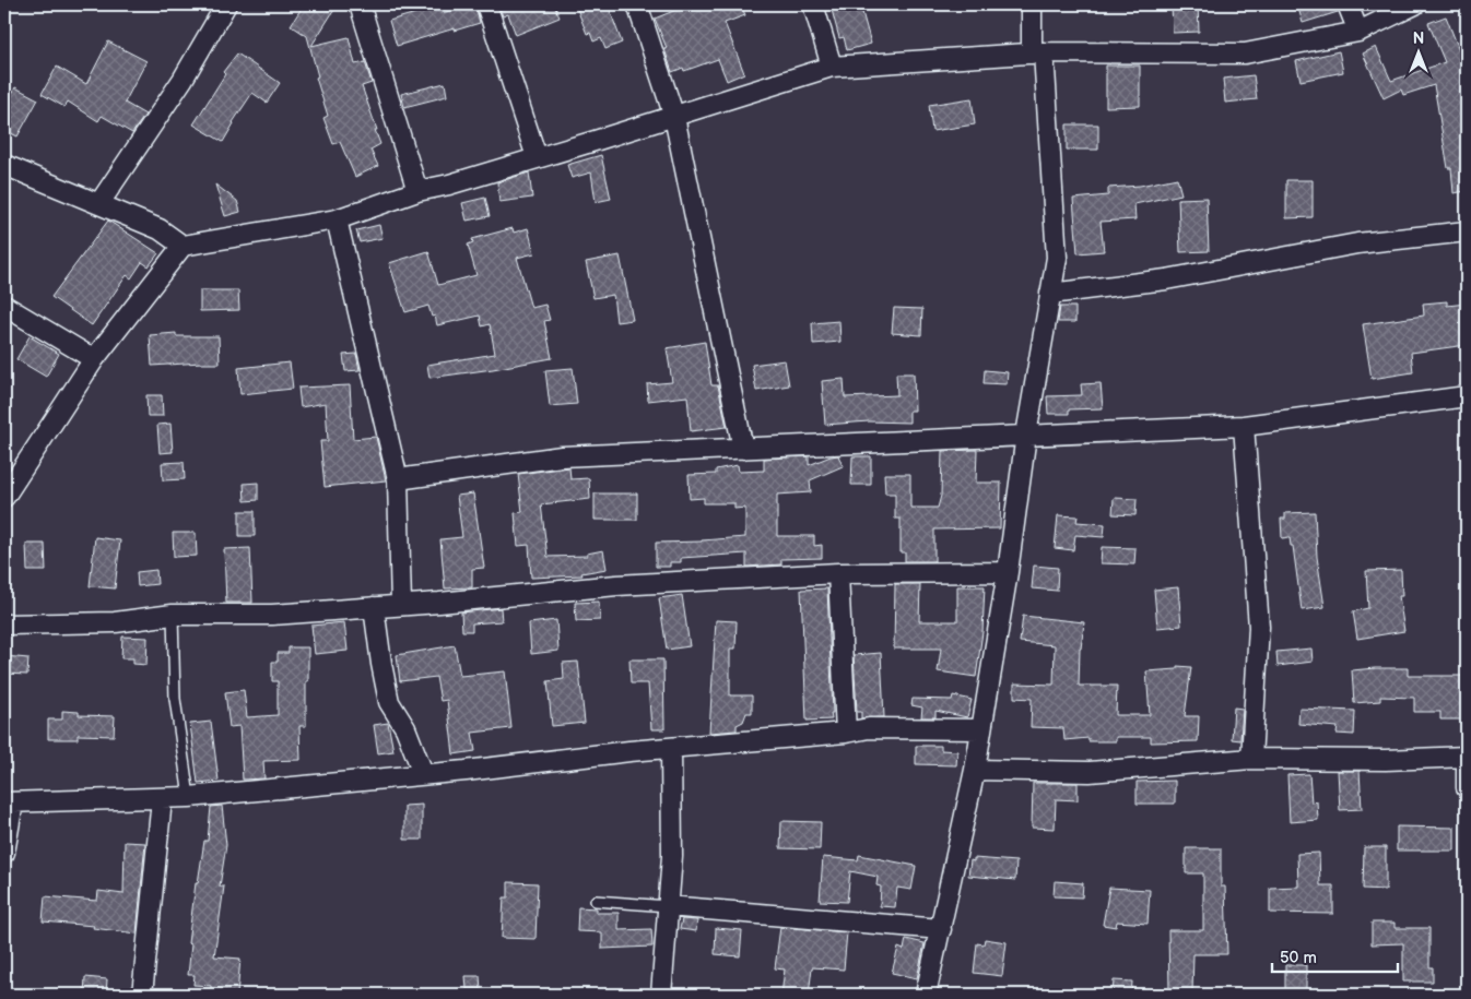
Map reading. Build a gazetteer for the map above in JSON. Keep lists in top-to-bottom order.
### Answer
{
  "scale_bar": "50 m",
  "north": "top"
}
